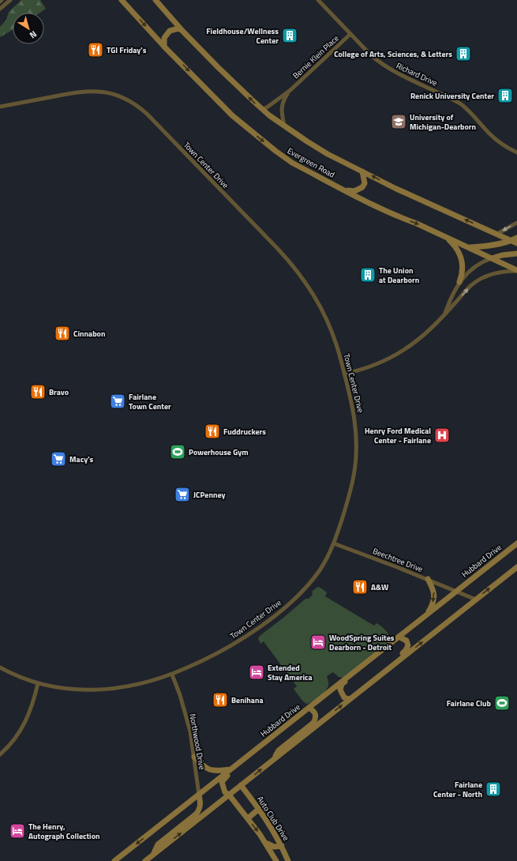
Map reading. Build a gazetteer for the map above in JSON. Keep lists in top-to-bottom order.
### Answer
{
  "streets": {
    "street": [
      "Bernie Klein Place",
      "Richard Drive",
      "Evergreen Road",
      "Town Center Drive",
      "Beechtree Drive",
      "Hubbard Drive",
      "Northwood Drive",
      "Auto Club Drive"
    ]
  },
  "crossings": [
    ["Bernie Klein Place", "Richard Drive"],
    ["Bernie Klein Place", "Evergreen Road"],
    ["Town Center Drive", "Beechtree Drive"],
    ["Town Center Drive", "Northwood Drive"],
    ["Beechtree Drive", "Hubbard Drive"],
    ["Hubbard Drive", "Northwood Drive"]
  ],
  "places": {
    "building": [
      "Fieldhouse/Wellness Center",
      "College of Arts, Sciences, & Letters",
      "Renick University Center",
      "The Union at Dearborn",
      "Fairlane Center - North"
    ],
    "restaurant": [
      "TGI Friday's",
      "Cinnabon",
      "Bravo",
      "Fuddruckers",
      "A&W",
      "Benihana"
    ],
    "school or university": ["University of Michigan-Dearborn"],
    "supermarket": ["Fairlane Town Center", "Macy's", "JCPenney"],
    "hospital": ["Henry Ford Medical Center - Fairlane"],
    "sports": ["Powerhouse Gym", "Fairlane Club"],
    "hotel": ["WoodSpring Suites Dearborn - Detroit", "Extended Stay America", "The Henry, Autograph Collection"]
  },
  "north": "bottom right"
}
